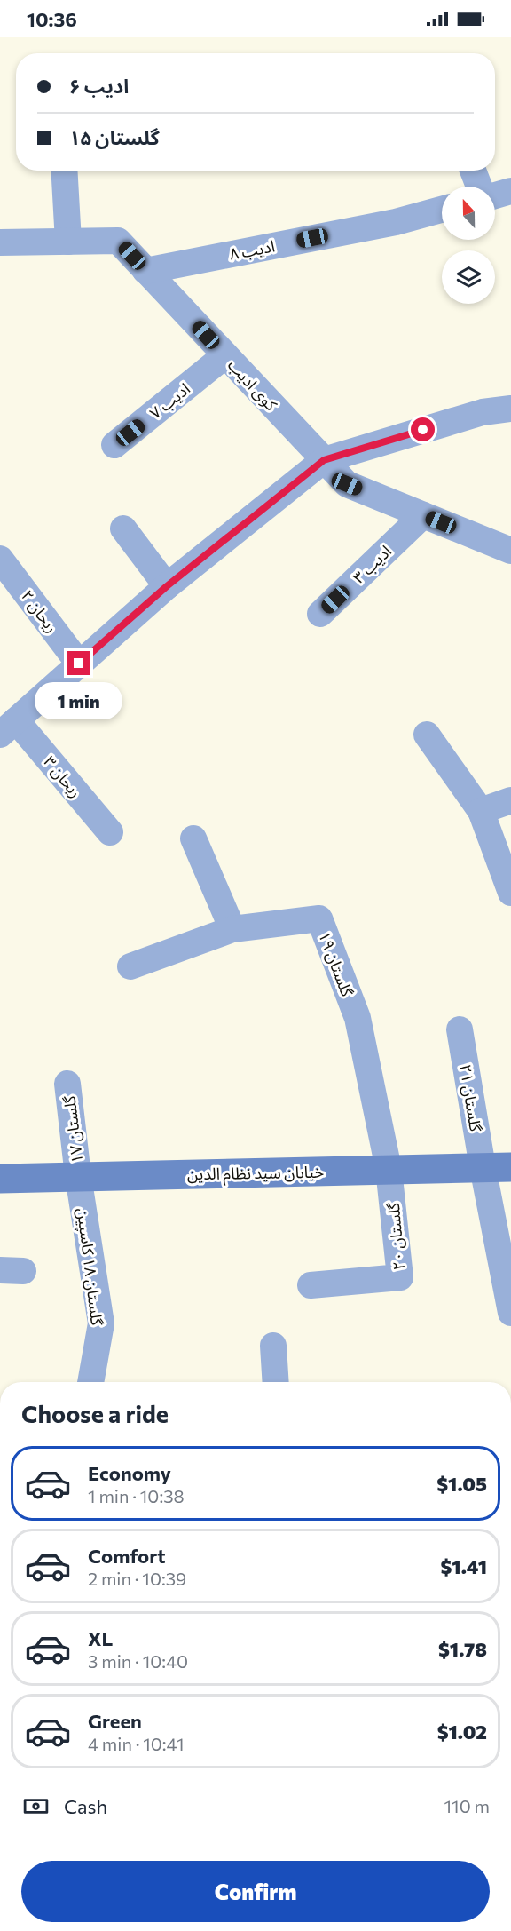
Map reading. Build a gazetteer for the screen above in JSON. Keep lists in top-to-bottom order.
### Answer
{
  "streets": {
    "main road": ["خیابان سید نظام الدین"],
    "street": [
      "ادیب ۸",
      "کوی ادیب",
      "ادیب ۷",
      "ادیب ۳",
      "ریحان ۲",
      "ریحان ۳",
      "گلستان ۱۹",
      "گلستان ۲۱",
      "گلستان ۱۷",
      "گلستان ۲۰",
      "گلستان ۱۸ کاسپین"
    ]
  },
  "crossings": [
    ["ادیب ۸", "کوی ادیب"],
    ["کوی ادیب", "ادیب ۷"],
    ["کوی ادیب", "ادیب ۳"],
    ["گلستان ۱۹", "خیابان سید نظام الدین"],
    ["گلستان ۱۹", "گلستان ۲۰"],
    ["گلستان ۲۱", "خیابان سید نظام الدین"],
    ["گلستان ۱۷", "خیابان سید نظام الدین"],
    ["گلستان ۱۷", "گلستان ۱۸ کاسپین"],
    ["خیابان سید نظام الدین", "گلستان ۲۰"],
    ["خیابان سید نظام الدین", "گلستان ۱۸ کاسپین"]
  ],
  "north": "top",
  "page": {
    "status": "10:36",
    "banner": ["ادیب ۶", "گلستان ۱۵"],
    "bubble": "1 min",
    "heading": "Choose a ride",
    "list": [
      {
        "name": "Economy",
        "note": "1 min · 10:38",
        "value": "$1.05"
      },
      {
        "name": "Comfort",
        "note": "2 min · 10:39",
        "value": "$1.41"
      },
      {
        "name": "XL",
        "note": "3 min · 10:40",
        "value": "$1.78"
      },
      {
        "name": "Green",
        "note": "4 min · 10:41",
        "value": "$1.02"
      }
    ],
    "pay": ["Cash", "110 m"],
    "buttons": "Confirm"
  }
}
